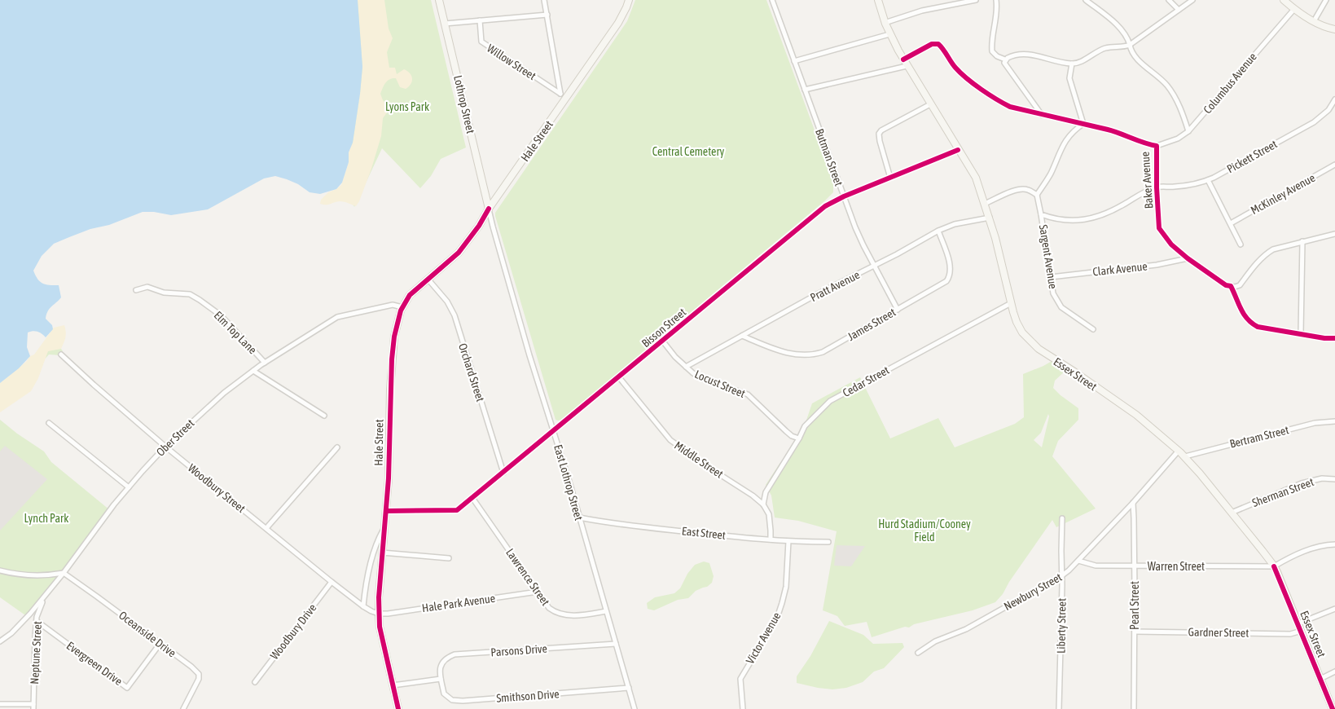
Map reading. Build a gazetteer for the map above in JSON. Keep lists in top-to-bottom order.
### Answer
{
  "streets": {
    "main road": ["Lothrop Street", "Hale Street", "Essex Street"],
    "street": [
      "Willow Street",
      "Columbus Avenue",
      "Pickett Street",
      "Butman Street",
      "Baker Avenue",
      "McKinley Avenue",
      "Sargent Avenue",
      "Clark Avenue",
      "Pratt Avenue",
      "James Street",
      "Bisson Street",
      "Elm Top Lane",
      "Orchard Street",
      "Cedar Street",
      "Locust Street",
      "Bertram Street",
      "Ober Street",
      "Middle Street",
      "East Lothrop Street",
      "Woodbury Street",
      "Sherman Street",
      "East Street",
      "Warren Street",
      "Lawrence Street",
      "Newbury Street",
      "Hale Park Avenue",
      "Pearl Street",
      "Liberty Street",
      "Woodbury Drive",
      "Gardner Street",
      "Oceanside Drive",
      "Victor Avenue",
      "Parsons Drive",
      "Neptune Street",
      "Evergreen Drive",
      "Smithson Drive"
    ]
  },
  "crossings": [
    ["Columbus Avenue", "Baker Avenue"],
    ["Lothrop Street", "Hale Street"],
    ["Lothrop Street", "East Lothrop Street"],
    ["Hale Street", "Bisson Street"],
    ["Hale Street", "Orchard Street"],
    ["Hale Street", "Ober Street"],
    ["Hale Street", "East Lothrop Street"],
    ["Hale Street", "Woodbury Street"],
    ["Hale Street", "Hale Park Avenue"],
    ["Pickett Street", "Baker Avenue"],
    ["Butman Street", "Pratt Avenue"],
    ["Butman Street", "James Street"],
    ["Butman Street", "Bisson Street"],
    ["Baker Avenue", "Clark Avenue"],
    ["Baker Avenue", "Essex Street"],
    ["Sargent Avenue", "Clark Avenue"],
    ["Pratt Avenue", "James Street"],
    ["Pratt Avenue", "Essex Street"],
    ["Pratt Avenue", "Locust Street"],
    ["Bisson Street", "Orchard Street"],
    ["Bisson Street", "Essex Street"],
    ["Bisson Street", "Locust Street"],
    ["Bisson Street", "Middle Street"],
    ["Bisson Street", "East Lothrop Street"],
    ["Bisson Street", "Lawrence Street"],
    ["Elm Top Lane", "Ober Street"],
    ["Essex Street", "Cedar Street"],
    ["Essex Street", "Bertram Street"],
    ["Essex Street", "Sherman Street"],
    ["Essex Street", "Warren Street"],
    ["Essex Street", "Newbury Street"],
    ["Essex Street", "Gardner Street"],
    ["Cedar Street", "Locust Street"],
    ["Cedar Street", "Middle Street"],
    ["Ober Street", "Woodbury Street"],
    ["Ober Street", "Oceanside Drive"],
    ["Ober Street", "Neptune Street"],
    ["East Lothrop Street", "East Street"],
    ["East Lothrop Street", "Lawrence Street"],
    ["East Lothrop Street", "Parsons Drive"],
    ["East Lothrop Street", "Smithson Drive"],
    ["Woodbury Street", "Hale Park Avenue"],
    ["Woodbury Street", "Woodbury Drive"],
    ["East Street", "Victor Avenue"],
    ["Warren Street", "Newbury Street"],
    ["Warren Street", "Pearl Street"],
    ["Lawrence Street", "Hale Park Avenue"],
    ["Newbury Street", "Pearl Street"],
    ["Newbury Street", "Liberty Street"],
    ["Pearl Street", "Gardner Street"],
    ["Oceanside Drive", "Evergreen Drive"],
    ["Parsons Drive", "Smithson Drive"],
    ["Neptune Street", "Evergreen Drive"]
  ],
  "parks": [
    "Lyons Park",
    "Central Cemetery",
    "Lynch Park",
    "Hurd Stadium/Cooney Field"
  ]
}
